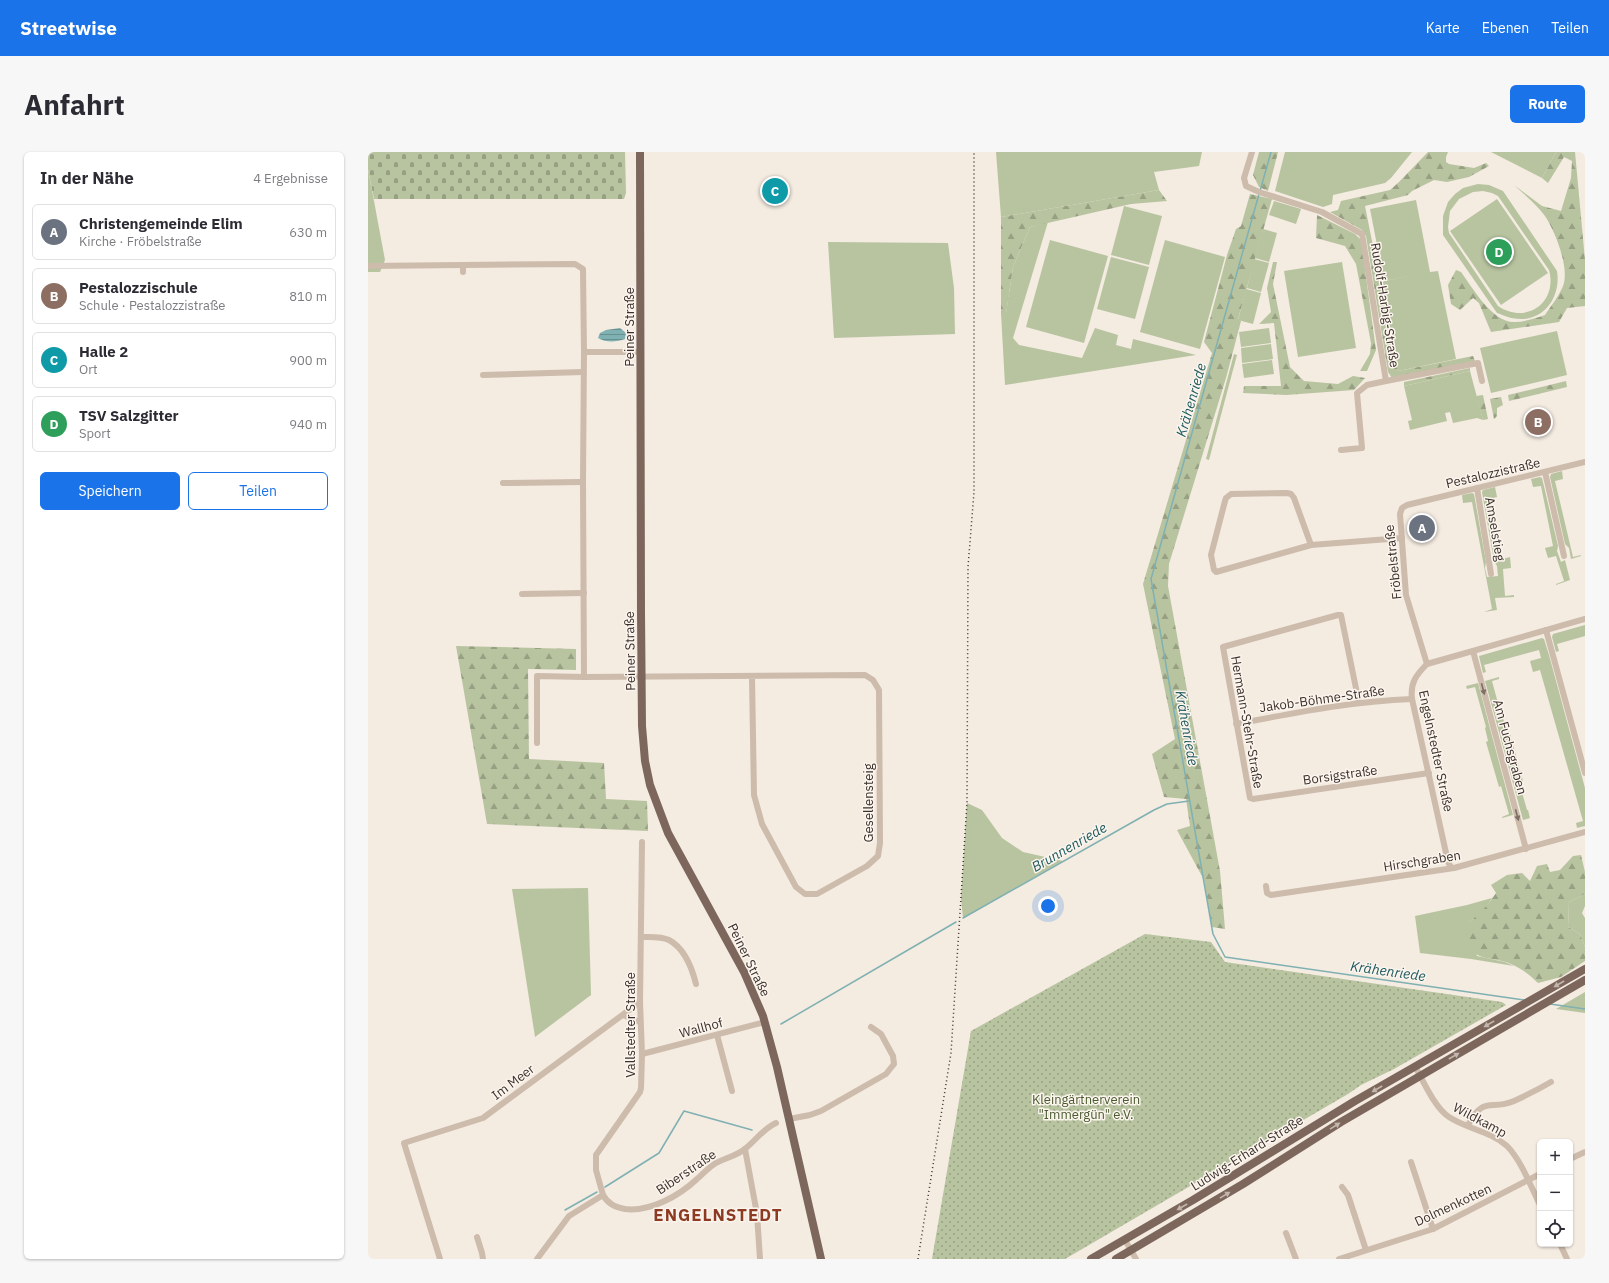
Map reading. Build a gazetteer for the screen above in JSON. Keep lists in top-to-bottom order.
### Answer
{
  "streets": {
    "main road": ["Peiner Straße", "Ludwig-Erhard-Straße"],
    "street": [
      "Rudolf-Harbig-Straße",
      "Pestalozzistraße",
      "Amselstieg",
      "Fröbelstraße",
      "Jakob-Böhme-Straße",
      "Hermann-Stehr-Straße",
      "Am Fuchsgraben",
      "Engelnstedter Straße",
      "Borsigstraße",
      "Gesellensteig",
      "Hirschgraben",
      "Vallstedter Straße",
      "Wallhof",
      "Im Meer",
      "Wildkamp",
      "Biberstraße",
      "Dolmenkotten"
    ]
  },
  "crossings": [
    ["Peiner Straße", "Gesellensteig"],
    ["Peiner Straße", "Wallhof"],
    ["Pestalozzistraße", "Amselstieg"],
    ["Pestalozzistraße", "Fröbelstraße"],
    ["Fröbelstraße", "Engelnstedter Straße"],
    ["Jakob-Böhme-Straße", "Hermann-Stehr-Straße"],
    ["Jakob-Böhme-Straße", "Engelnstedter Straße"],
    ["Hermann-Stehr-Straße", "Borsigstraße"],
    ["Am Fuchsgraben", "Hirschgraben"],
    ["Engelnstedter Straße", "Borsigstraße"],
    ["Engelnstedter Straße", "Hirschgraben"],
    ["Vallstedter Straße", "Wallhof"],
    ["Vallstedter Straße", "Im Meer"],
    ["Vallstedter Straße", "Biberstraße"],
    ["Wildkamp", "Ludwig-Erhard-Straße"],
    ["Wildkamp", "Dolmenkotten"]
  ],
  "one_way": ["Am Fuchsgraben"],
  "districts": ["ENGELNSTEDT"],
  "water": ["Krähenriede", "Brunnenriede"],
  "parks": ["Kleingärtnerverein \"Immergün\" e.V."],
  "page": {
    "header": "Streetwise",
    "nav": ["Karte", "Ebenen", "Teilen"],
    "buttons": [
      "Route",
      ["Speichern", "Teilen"]
    ],
    "title": "Anfahrt",
    "heading": ["In der Nähe", "4 Ergebnisse"],
    "pins": [
      "C",
      "D",
      "B",
      "A"
    ],
    "list": [
      {
        "mark": "A",
        "name": "Christengemeinde Elim",
        "note": "Kirche · Fröbelstraße",
        "value": "630 m"
      },
      {
        "mark": "B",
        "name": "Pestalozzischule",
        "note": "Schule · Pestalozzistraße",
        "value": "810 m"
      },
      {
        "mark": "C",
        "name": "Halle 2",
        "note": "Ort",
        "value": "900 m"
      },
      {
        "mark": "D",
        "name": "TSV Salzgitter",
        "note": "Sport",
        "value": "940 m"
      }
    ],
    "map_buttons": ["+", "−"]
  }
}
